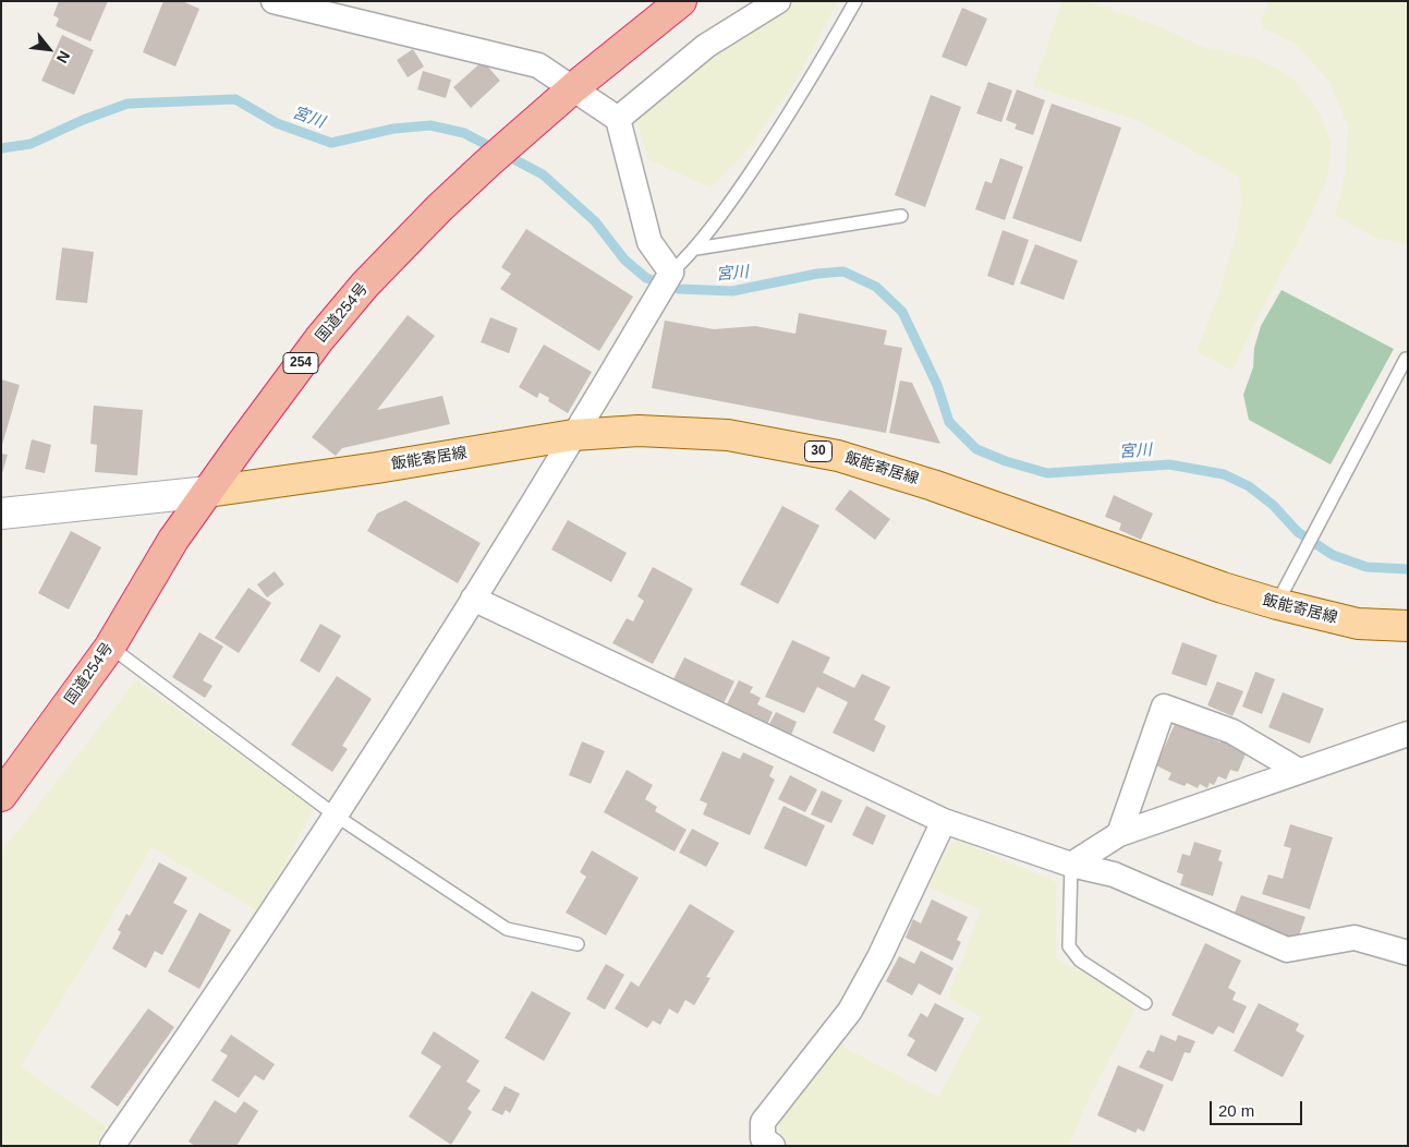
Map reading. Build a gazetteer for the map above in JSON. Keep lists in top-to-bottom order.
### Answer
{
  "streets": {
    "highway": ["国道254号", "254"],
    "main road": ["30", "飯能寄居線"]
  },
  "crossings": [
    ["国道254号", "飯能寄居線"]
  ],
  "water": ["宮川"],
  "scale_bar": "20 m",
  "north": "bottom right"
}
